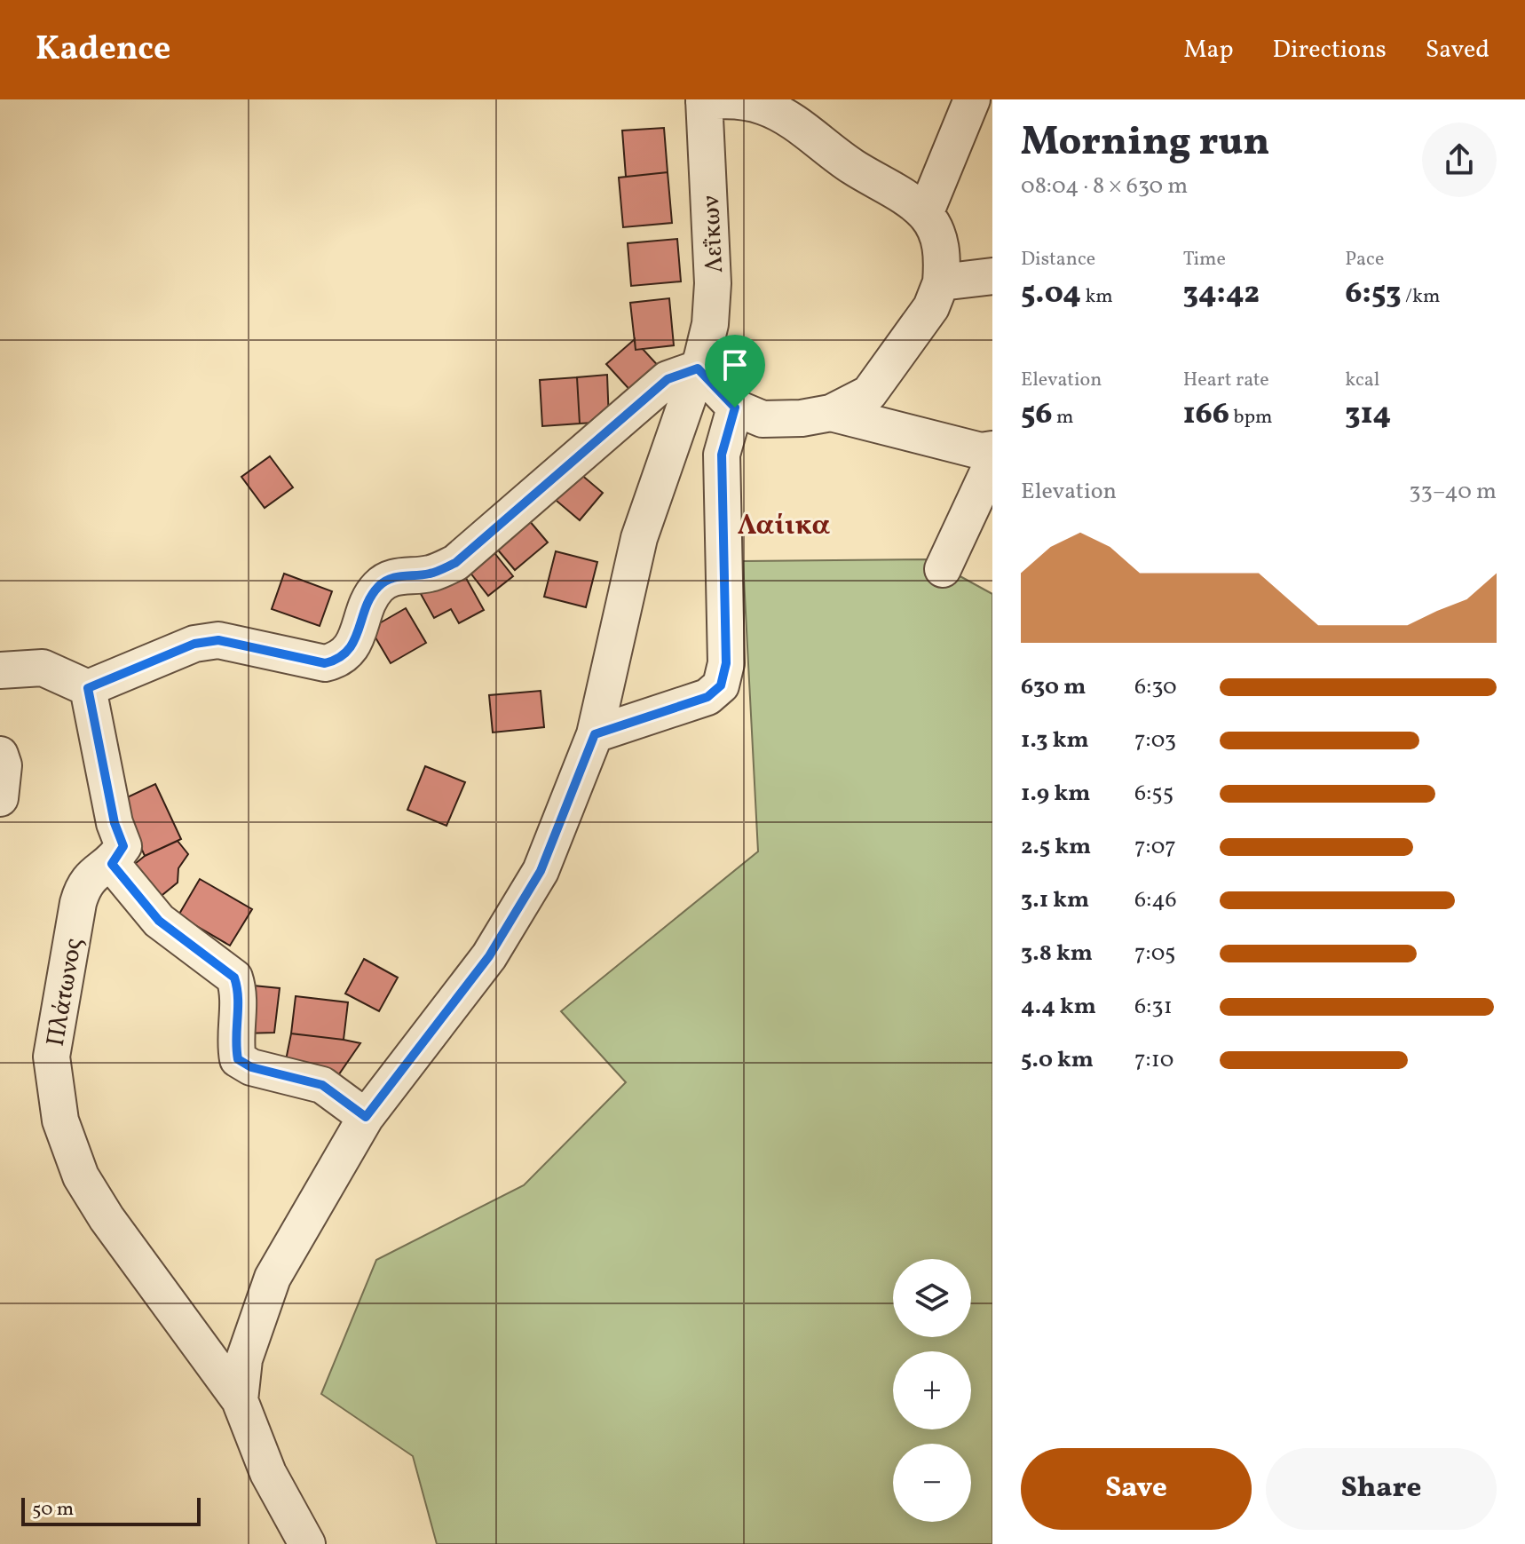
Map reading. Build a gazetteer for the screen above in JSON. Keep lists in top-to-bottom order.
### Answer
{
  "streets": {
    "street": ["Λεΐκων", "Πλάτωνος"]
  },
  "crossings": [
    ["Λεΐκων", "Πλάτωνος"]
  ],
  "districts": ["Λαίικα"],
  "scale_bar": "50 m",
  "page": {
    "header": "Kadence",
    "nav": ["Map", "Directions", "Saved"],
    "heading": ["Morning run", "08:04 · 8 × 630 m"],
    "stats": [
      ["Distance", "5.04 km"],
      ["Time", "34:42"],
      ["Pace", "6:53 /km"],
      ["Elevation", "56 m"],
      ["Heart rate", "166 bpm"],
      ["kcal", "314"]
    ],
    "chart": ["Elevation", "33–40 m"],
    "list": [
      {
        "name": "630 m",
        "note": "6:30"
      },
      {
        "name": "1.3 km",
        "note": "7:03"
      },
      {
        "name": "1.9 km",
        "note": "6:55"
      },
      {
        "name": "2.5 km",
        "note": "7:07"
      },
      {
        "name": "3.1 km",
        "note": "6:46"
      },
      {
        "name": "3.8 km",
        "note": "7:05"
      },
      {
        "name": "4.4 km",
        "note": "6:31"
      },
      {
        "name": "5.0 km",
        "note": "7:10"
      }
    ],
    "map_buttons": ["+", "−"],
    "buttons": ["Save", "Share"],
    "scale": "50 m"
  }
}
